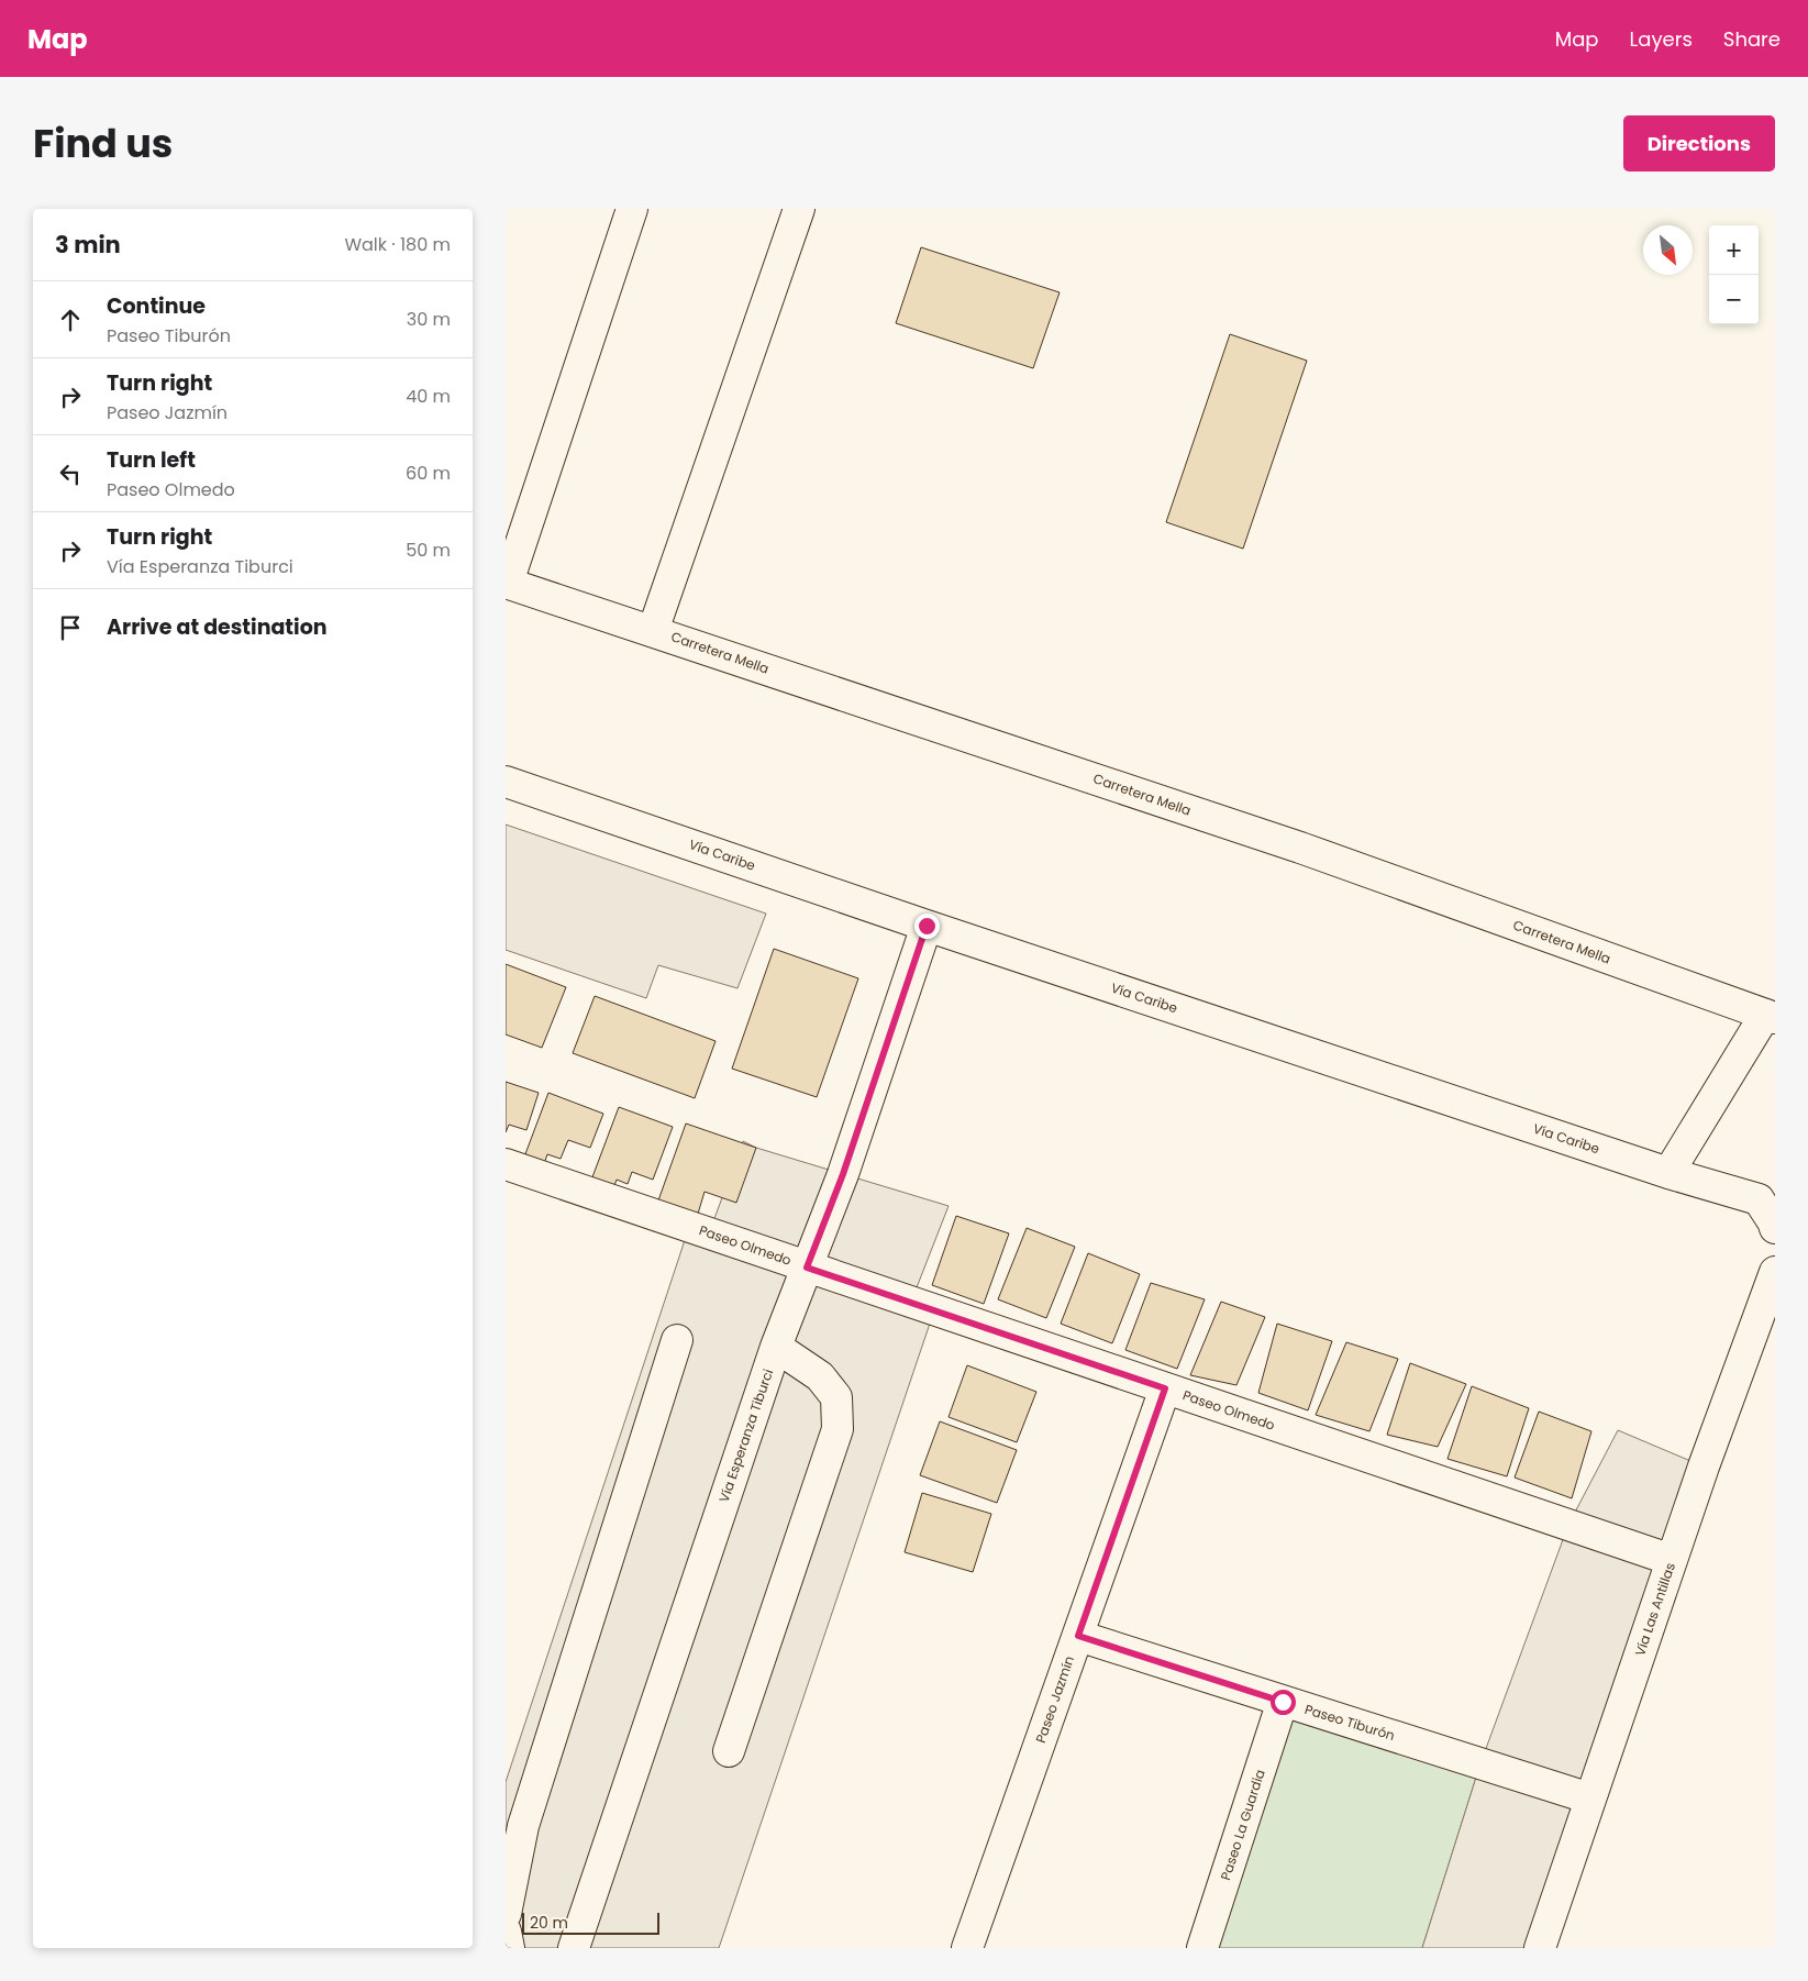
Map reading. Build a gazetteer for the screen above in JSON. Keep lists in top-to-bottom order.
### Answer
{
  "streets": {
    "street": [
      "Carretera Mella",
      "Vía Caribe",
      "Paseo Olmedo",
      "Vía Esperanza Tiburci",
      "Vía Las Antillas",
      "Paseo Jazmín",
      "Paseo Tiburón",
      "Paseo La Guardia"
    ]
  },
  "crossings": [
    ["Vía Caribe", "Vía Esperanza Tiburci"],
    ["Paseo Olmedo", "Vía Esperanza Tiburci"],
    ["Paseo Olmedo", "Vía Las Antillas"],
    ["Paseo Olmedo", "Paseo Jazmín"],
    ["Vía Las Antillas", "Paseo Tiburón"],
    ["Paseo Jazmín", "Paseo Tiburón"],
    ["Paseo Tiburón", "Paseo La Guardia"]
  ],
  "scale_bar": "20 m",
  "north": "bottom right",
  "page": {
    "header": "Map",
    "nav": ["Map", "Layers", "Share"],
    "title": "Find us",
    "buttons": "Directions",
    "heading": ["3 min", "Walk · 180 m"],
    "map_buttons": ["+", "−"],
    "list": [
      ["Continue", "Paseo Tiburón", "30 m"],
      ["Turn right", "Paseo Jazmín", "40 m"],
      ["Turn left", "Paseo Olmedo", "60 m"],
      ["Turn right", "Vía Esperanza Tiburci", "50 m"],
      "Arrive at destination"
    ],
    "scale": "20 m"
  }
}
